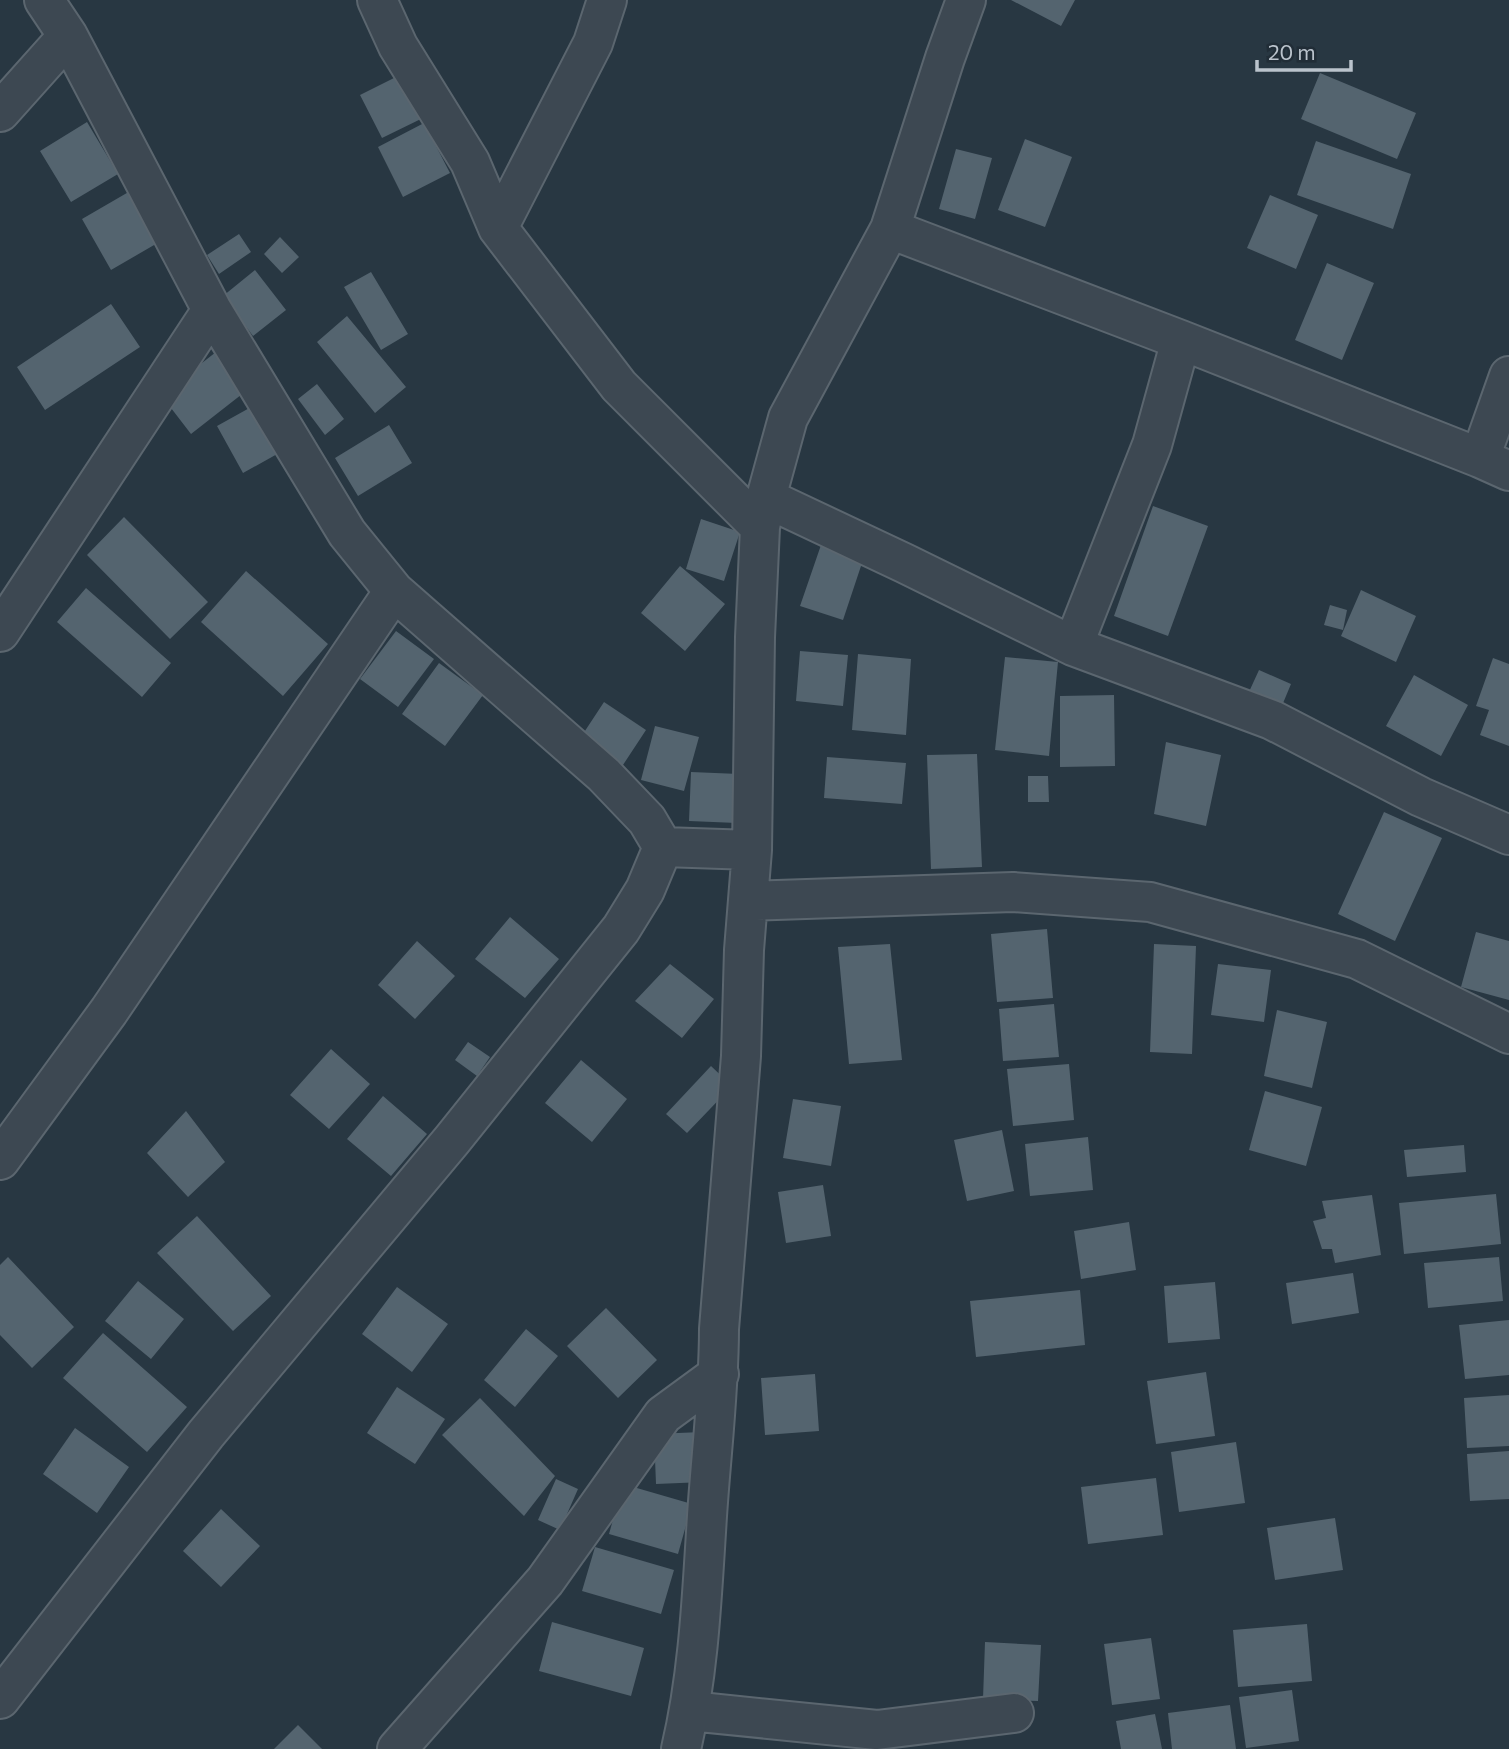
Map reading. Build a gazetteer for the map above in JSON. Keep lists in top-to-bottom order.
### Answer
{
  "scale_bar": "20 m"
}
